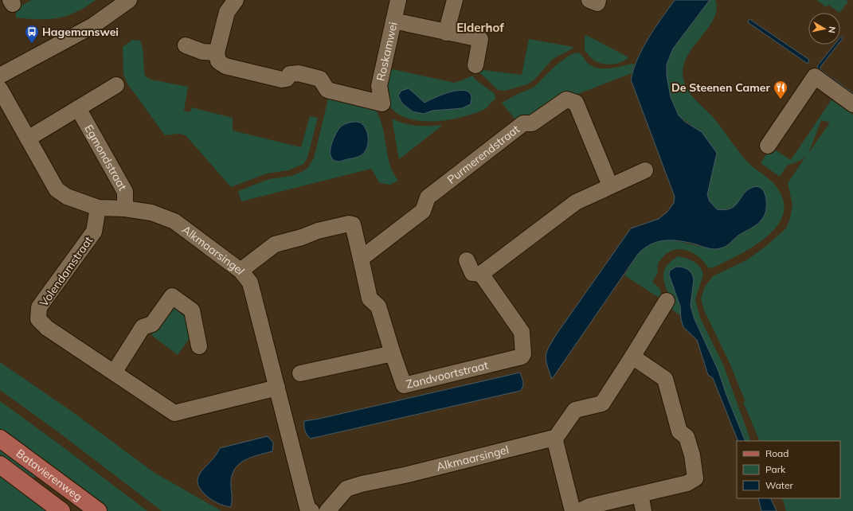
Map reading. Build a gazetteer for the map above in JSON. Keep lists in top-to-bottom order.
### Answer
{
  "streets": {
    "main road": ["Batavierenweg"],
    "street": [
      "Roskamwei",
      "Purmerendstraat",
      "Egmondstraat",
      "Alkmaarsingel",
      "Volendamstraat",
      "Zandvoortstraat"
    ]
  },
  "crossings": [
    ["Egmondstraat", "Alkmaarsingel"],
    ["Alkmaarsingel", "Volendamstraat"]
  ],
  "districts": ["Elderhof"],
  "places": {
    "bus stop": ["Hagemanswei"],
    "restaurant": ["De Steenen Camer"]
  },
  "legend": ["Road", "Park", "Water"],
  "north": "right"
}
